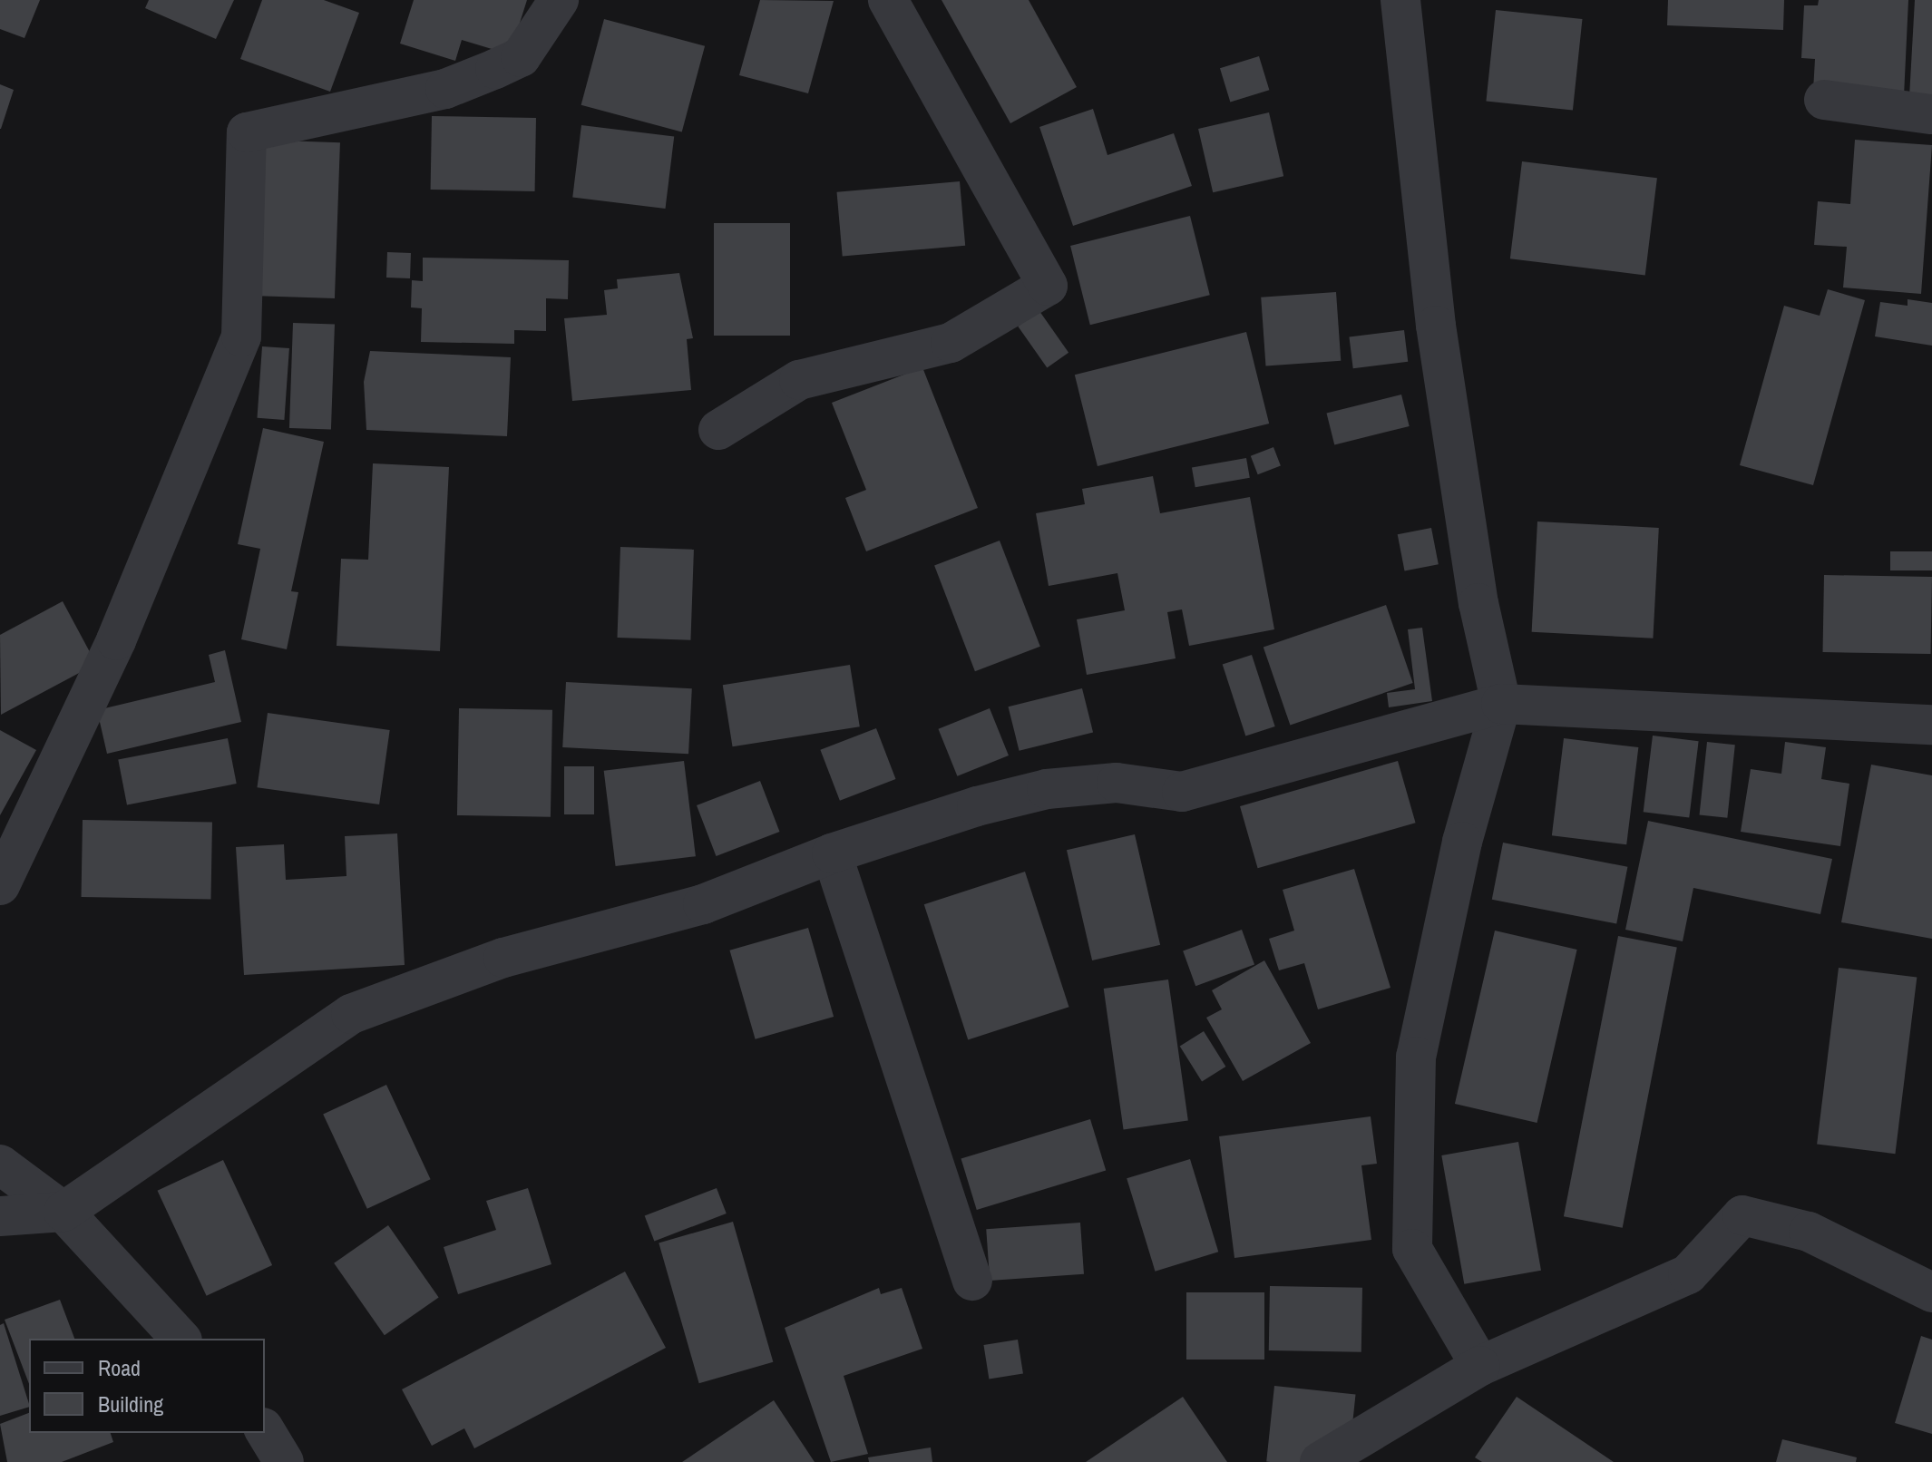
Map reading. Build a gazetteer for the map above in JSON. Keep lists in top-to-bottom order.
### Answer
{
  "legend": ["Road", "Building"]
}
